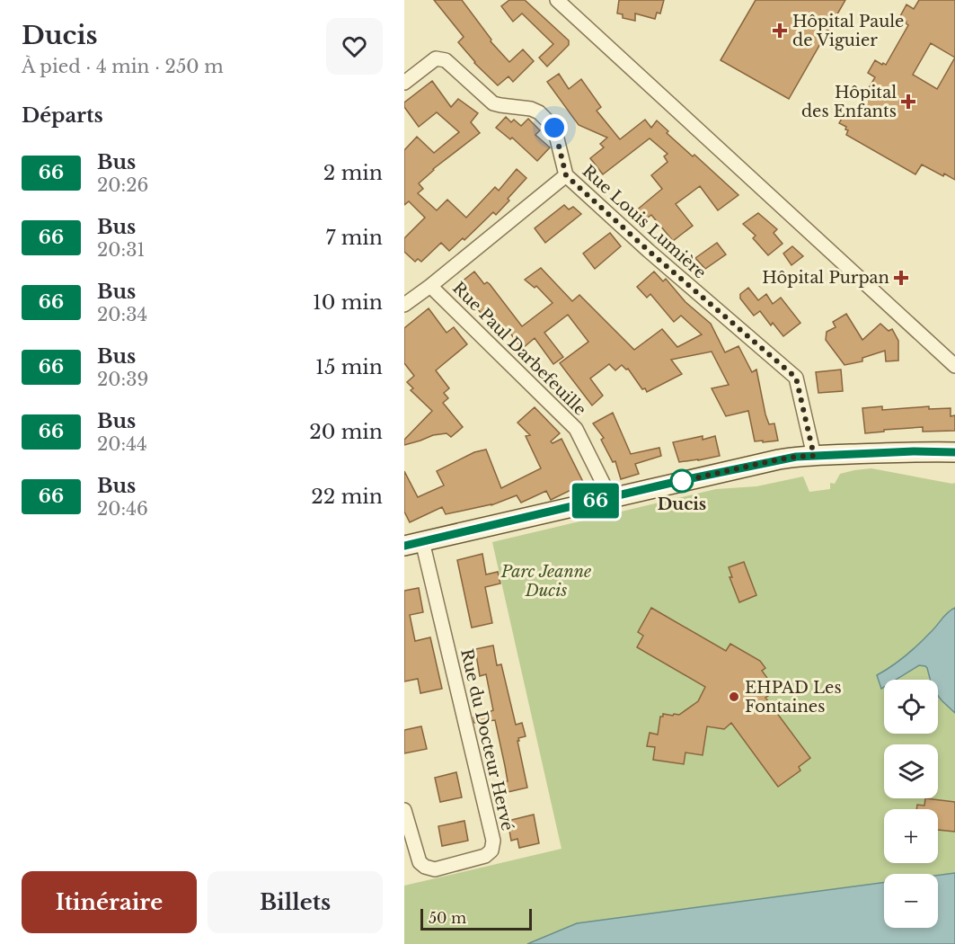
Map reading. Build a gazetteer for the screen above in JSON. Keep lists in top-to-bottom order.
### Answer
{
  "streets": {
    "street": ["Rue Louis Lumière", "Rue Paul Darbefeuille", "Rue du Docteur Hervé"]
  },
  "crossings": [
    ["Rue Louis Lumière", "Rue Paul Darbefeuille"]
  ],
  "parks": ["Parc Jeanne Ducis"],
  "places": {
    "health": ["Hôpital Paule de Viguier", "Hôpital des Enfants", "Hôpital Purpan"],
    "other": ["Ducis", "EHPAD Les Fontaines"]
  },
  "lines": ["bus line 66"],
  "scale_bar": "50 m",
  "page": {
    "heading": [
      ["Ducis", "À pied · 4 min · 250 m"],
      "Départs"
    ],
    "on_map": "66",
    "list": [
      {
        "mark": "66",
        "name": "Bus",
        "note": "20:26",
        "value": "2 min"
      },
      {
        "mark": "66",
        "name": "Bus",
        "note": "20:31",
        "value": "7 min"
      },
      {
        "mark": "66",
        "name": "Bus",
        "note": "20:34",
        "value": "10 min"
      },
      {
        "mark": "66",
        "name": "Bus",
        "note": "20:39",
        "value": "15 min"
      },
      {
        "mark": "66",
        "name": "Bus",
        "note": "20:44",
        "value": "20 min"
      },
      {
        "mark": "66",
        "name": "Bus",
        "note": "20:46",
        "value": "22 min"
      }
    ],
    "map_buttons": ["+", "−"],
    "buttons": ["Itinéraire", "Billets"],
    "scale": "50 m"
  }
}
